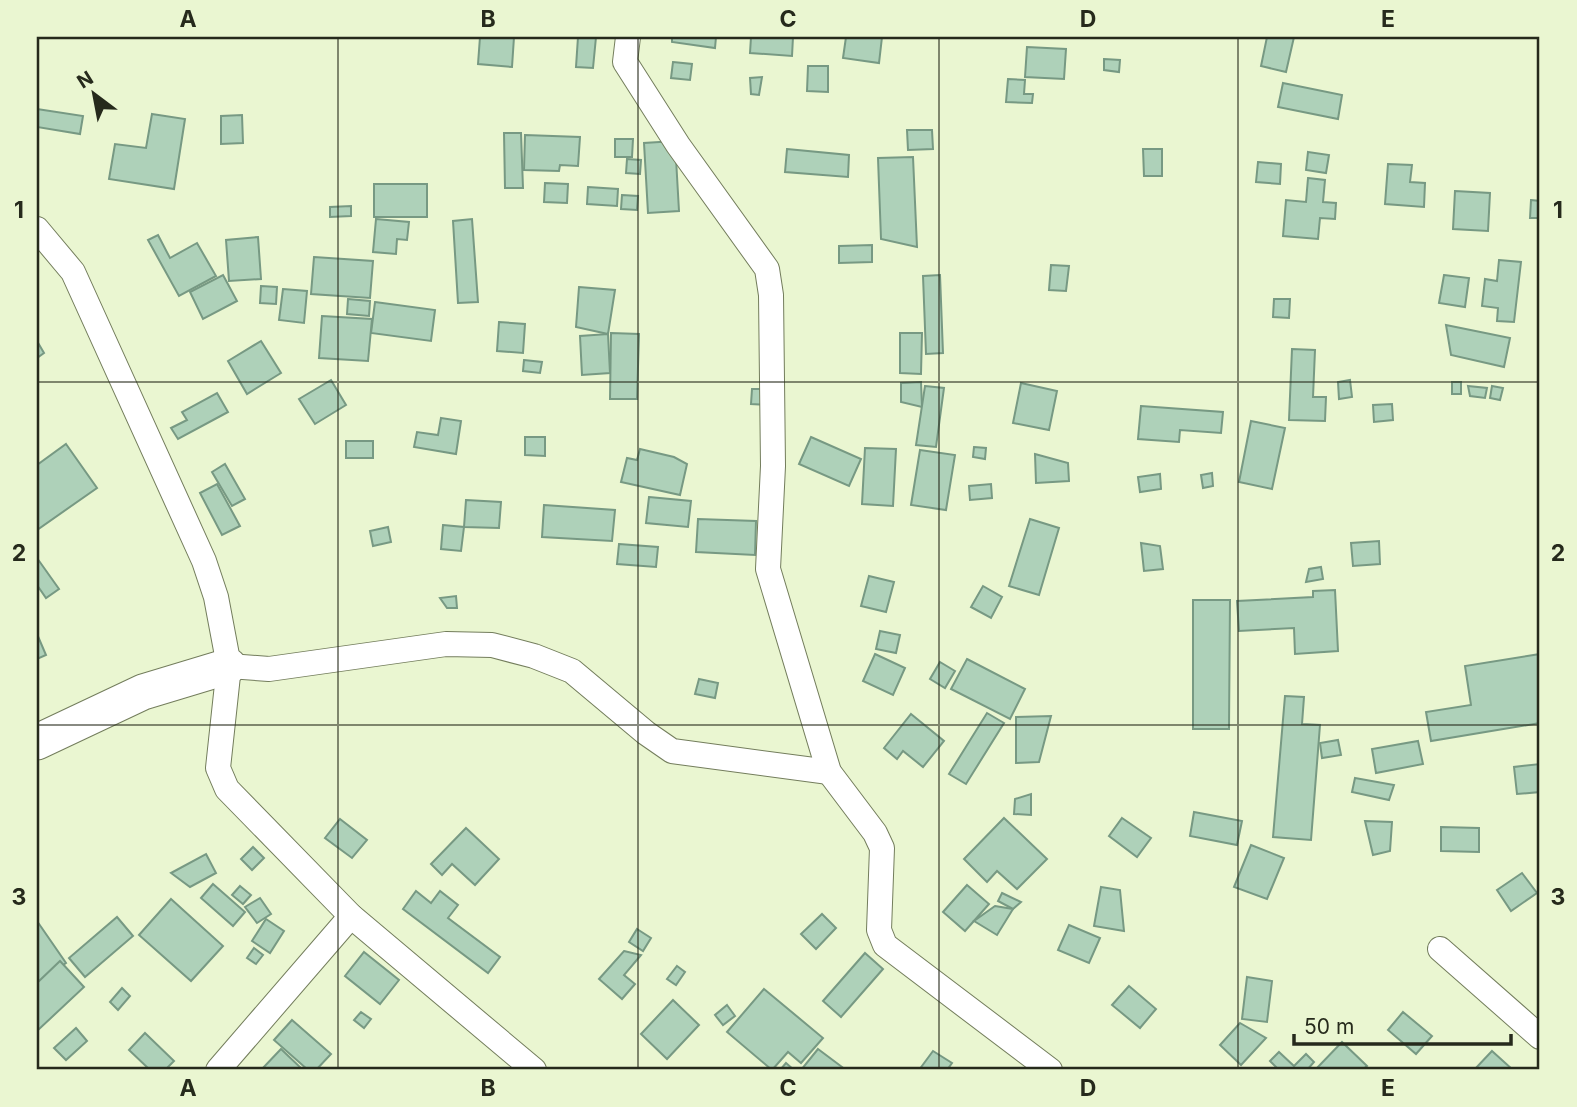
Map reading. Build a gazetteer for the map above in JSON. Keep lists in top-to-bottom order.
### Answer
{
  "scale_bar": "50 m",
  "north": "top left",
  "grid": {
    "columns": [
      "A",
      "B",
      "C",
      "D",
      "E"
    ],
    "rows": ["1", "2", "3"]
  }
}
